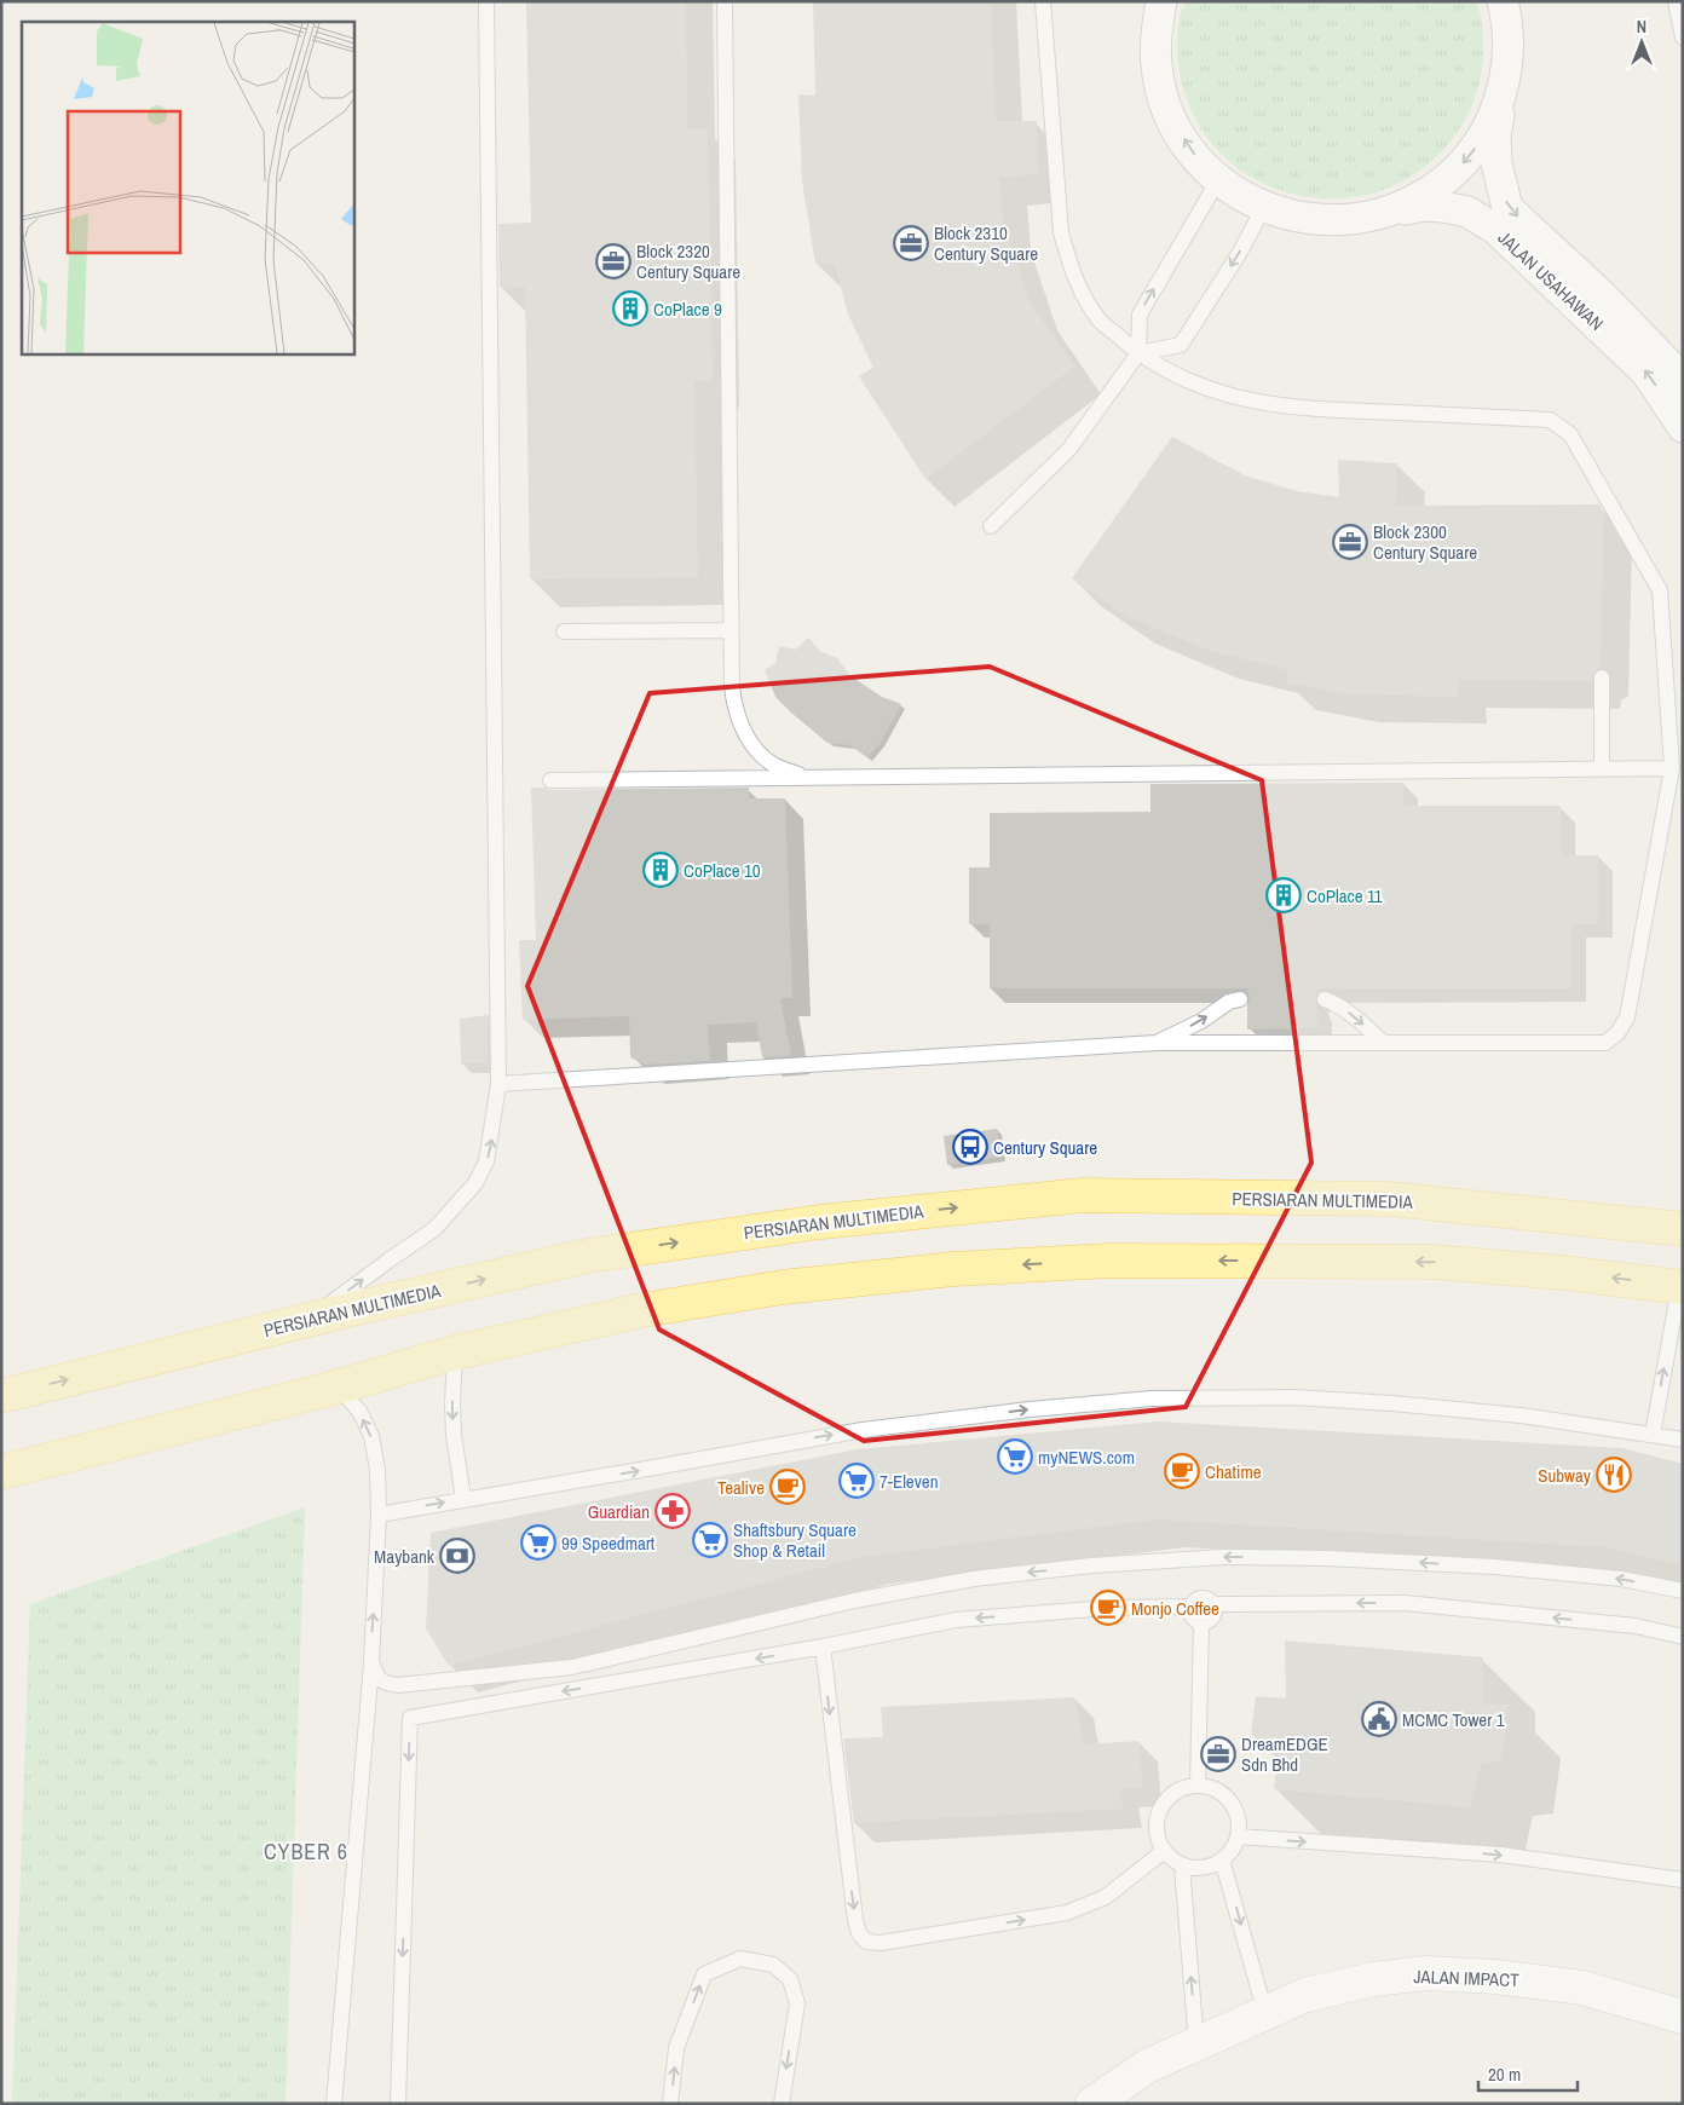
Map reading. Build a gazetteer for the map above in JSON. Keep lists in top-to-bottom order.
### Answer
{
  "streets": {
    "main road": ["PERSIARAN MULTIMEDIA"],
    "street": ["JALAN USAHAWAN", "JALAN IMPACT"]
  },
  "districts": ["CYBER 6"],
  "places": {
    "office": [
      "Block 2310 Century Square",
      "Block 2320 Century Square",
      "Block 2300 Century Square",
      "DreamEDGE Sdn Bhd"
    ],
    "building": ["CoPlace 9", "CoPlace 10", "CoPlace 11"],
    "bus stop": ["Century Square"],
    "supermarket": [
      "myNEWS.com",
      "7-Eleven",
      "Shaftsbury Square Shop & Retail",
      "99 Speedmart"
    ],
    "cafe": ["Chatime", "Tealive", "Monjo Coffee"],
    "restaurant": ["Subway"],
    "pharmacy": ["Guardian"],
    "bank": ["Maybank"],
    "public building": ["MCMC Tower 1"]
  },
  "scale_bar": "20 m",
  "north": "top"
}
